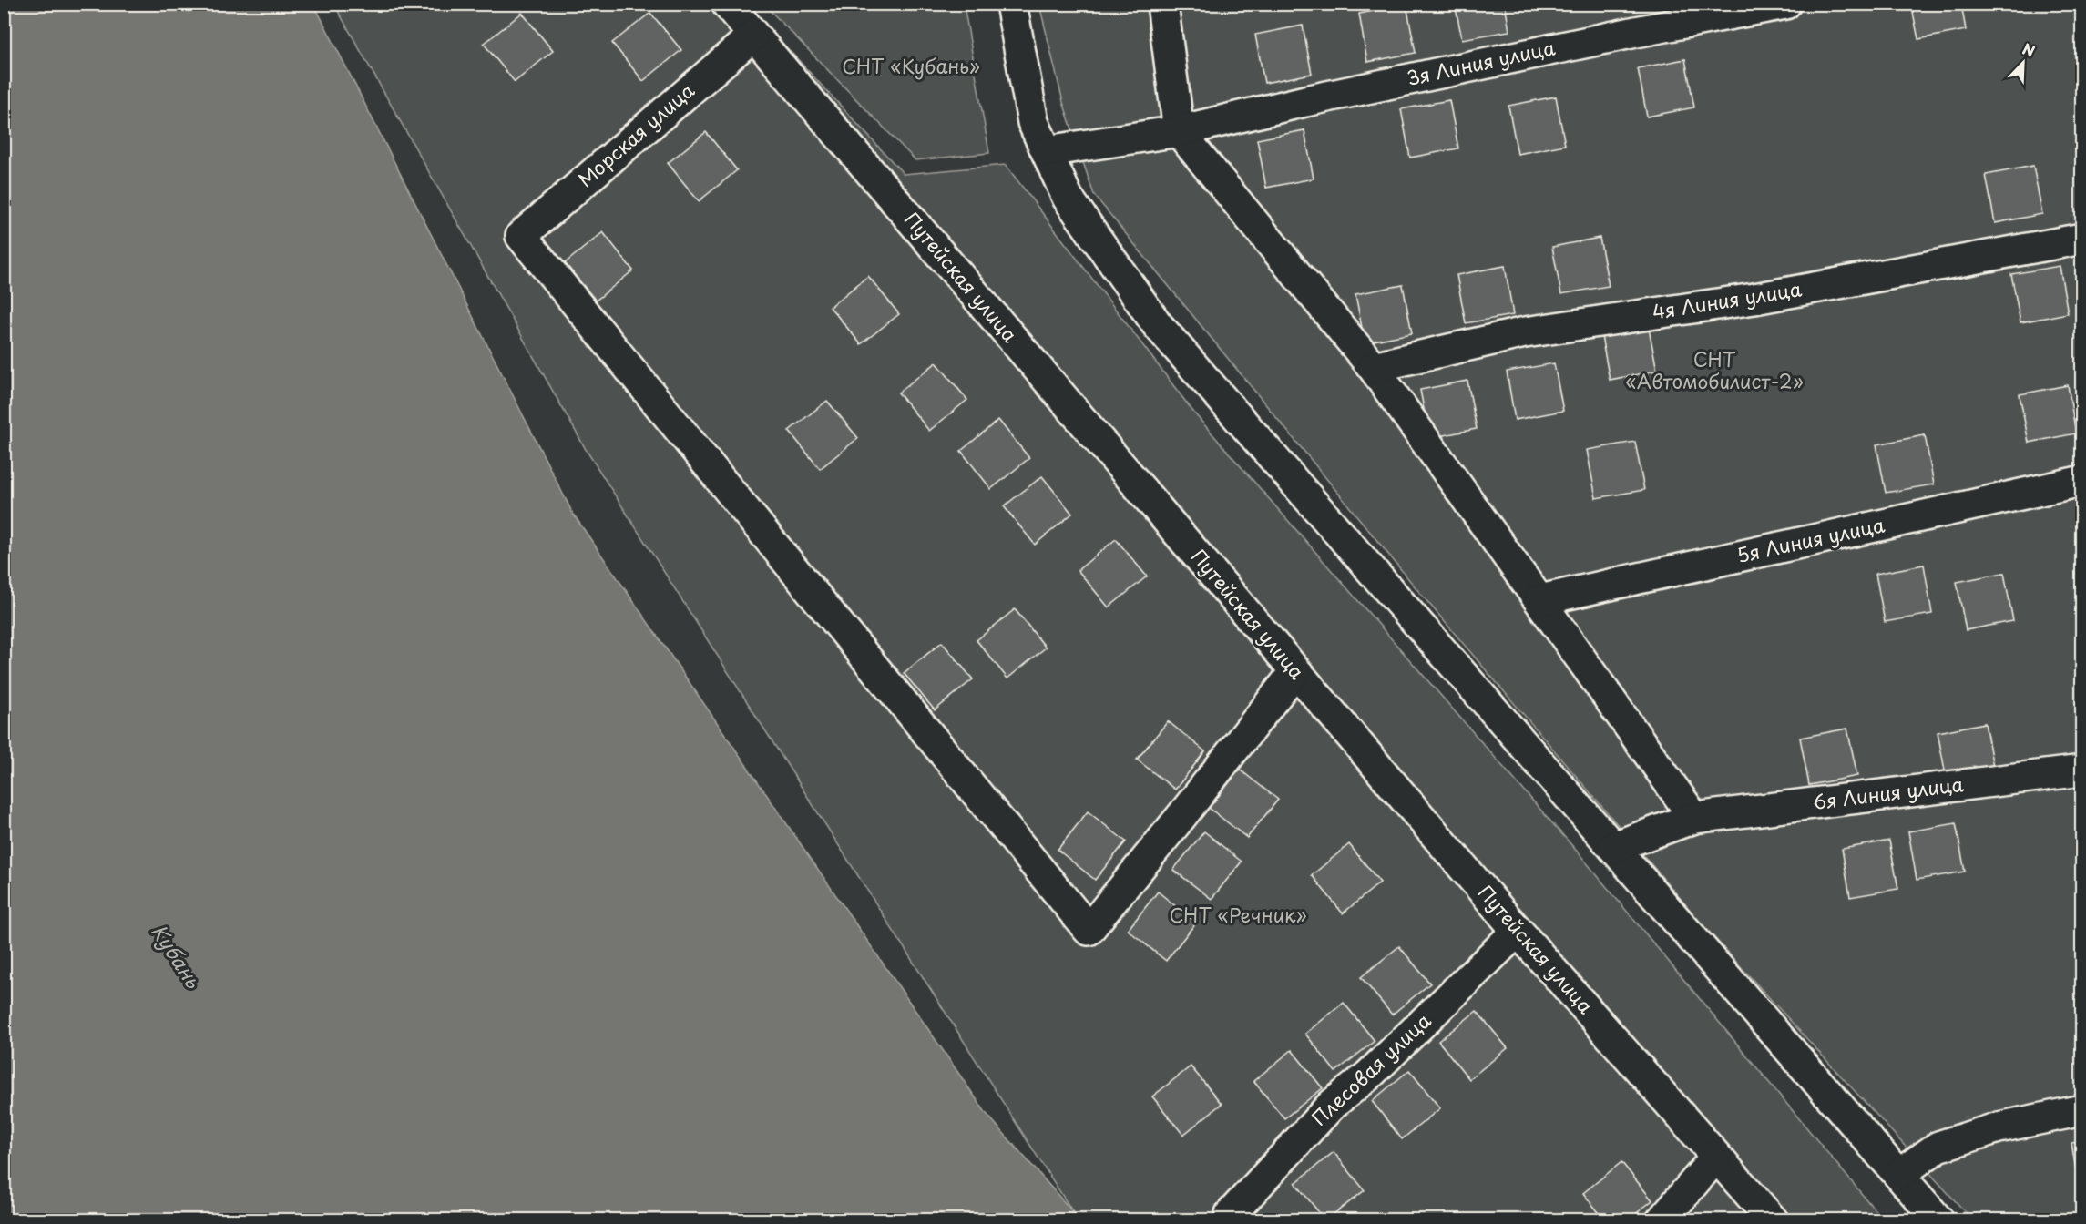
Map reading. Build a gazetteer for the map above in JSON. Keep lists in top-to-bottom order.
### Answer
{
  "streets": {
    "street": [
      "3я Линия улица",
      "Морская улица",
      "Путейская улица",
      "4я Линия улица",
      "5я Линия улица",
      "6я Линия улица",
      "Плесовая улица"
    ]
  },
  "crossings": [
    ["Морская улица", "Путейская улица"],
    ["Путейская улица", "Плесовая улица"]
  ],
  "water": ["Кубань"],
  "parks": ["СНТ «Кубань»", "СНТ «Автомобилист-2»", "СНТ «Речник»"],
  "north": "top right"
}
